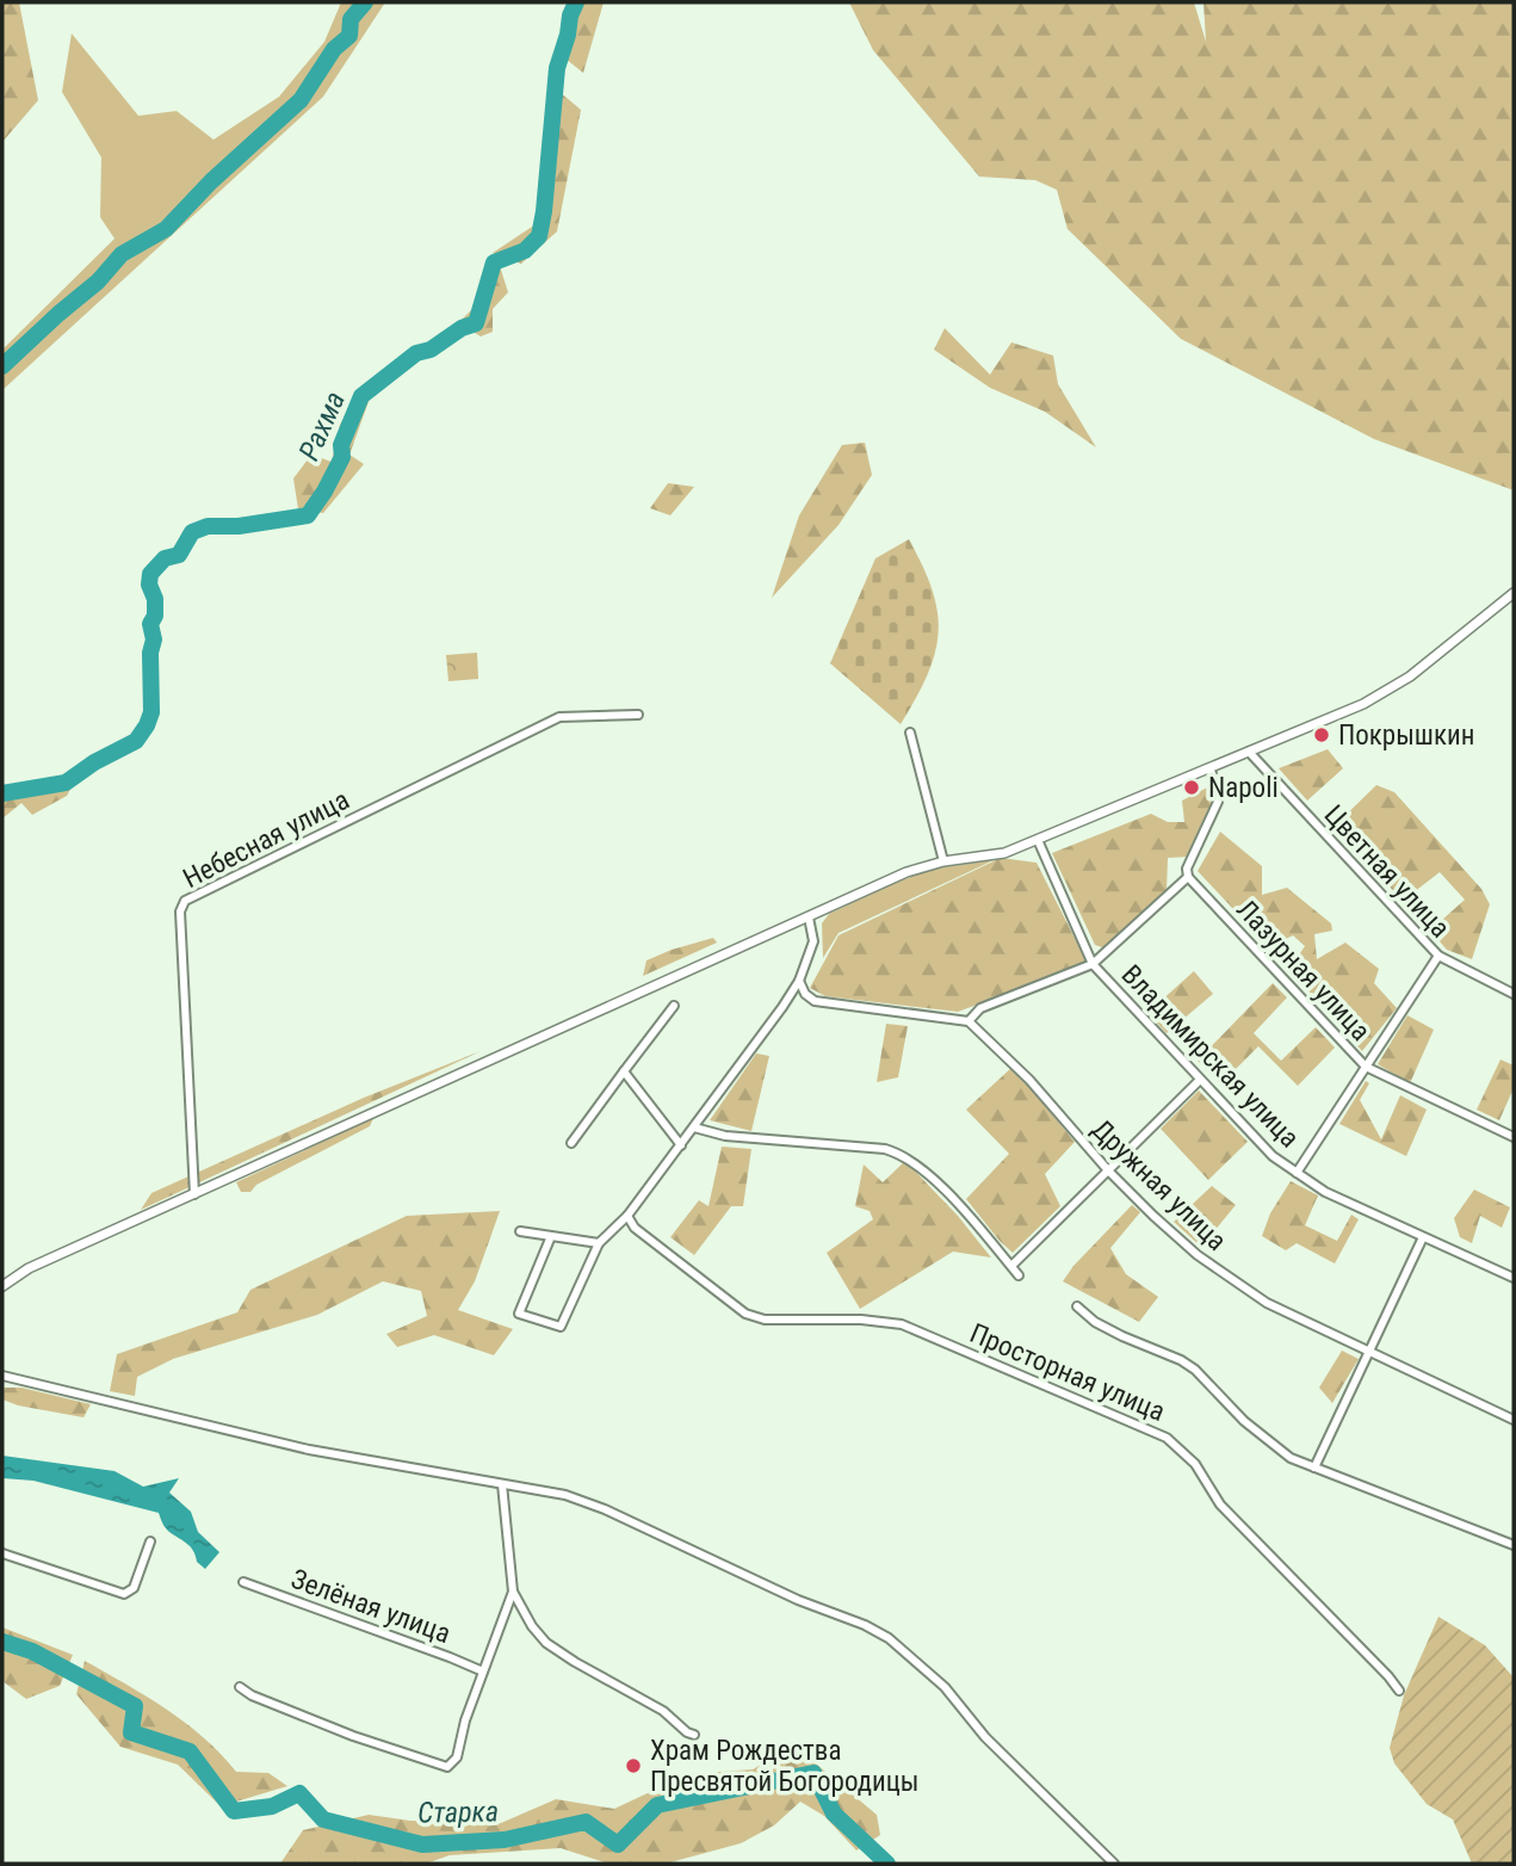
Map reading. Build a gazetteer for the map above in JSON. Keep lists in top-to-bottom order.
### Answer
{
  "streets": {
    "street": [
      "Небесная улица",
      "Цветная улица",
      "Лазурная улица",
      "Владимирская улица",
      "Дружная улица",
      "Просторная улица",
      "Зелёная улица"
    ]
  },
  "crossings": [
    ["Владимирская улица", "Дружная улица"]
  ],
  "water": ["Рахма", "Старка"],
  "places": ["Покрышкин", "Napoli", "Храм Рождества Пресвятой Богородицы"]
}
